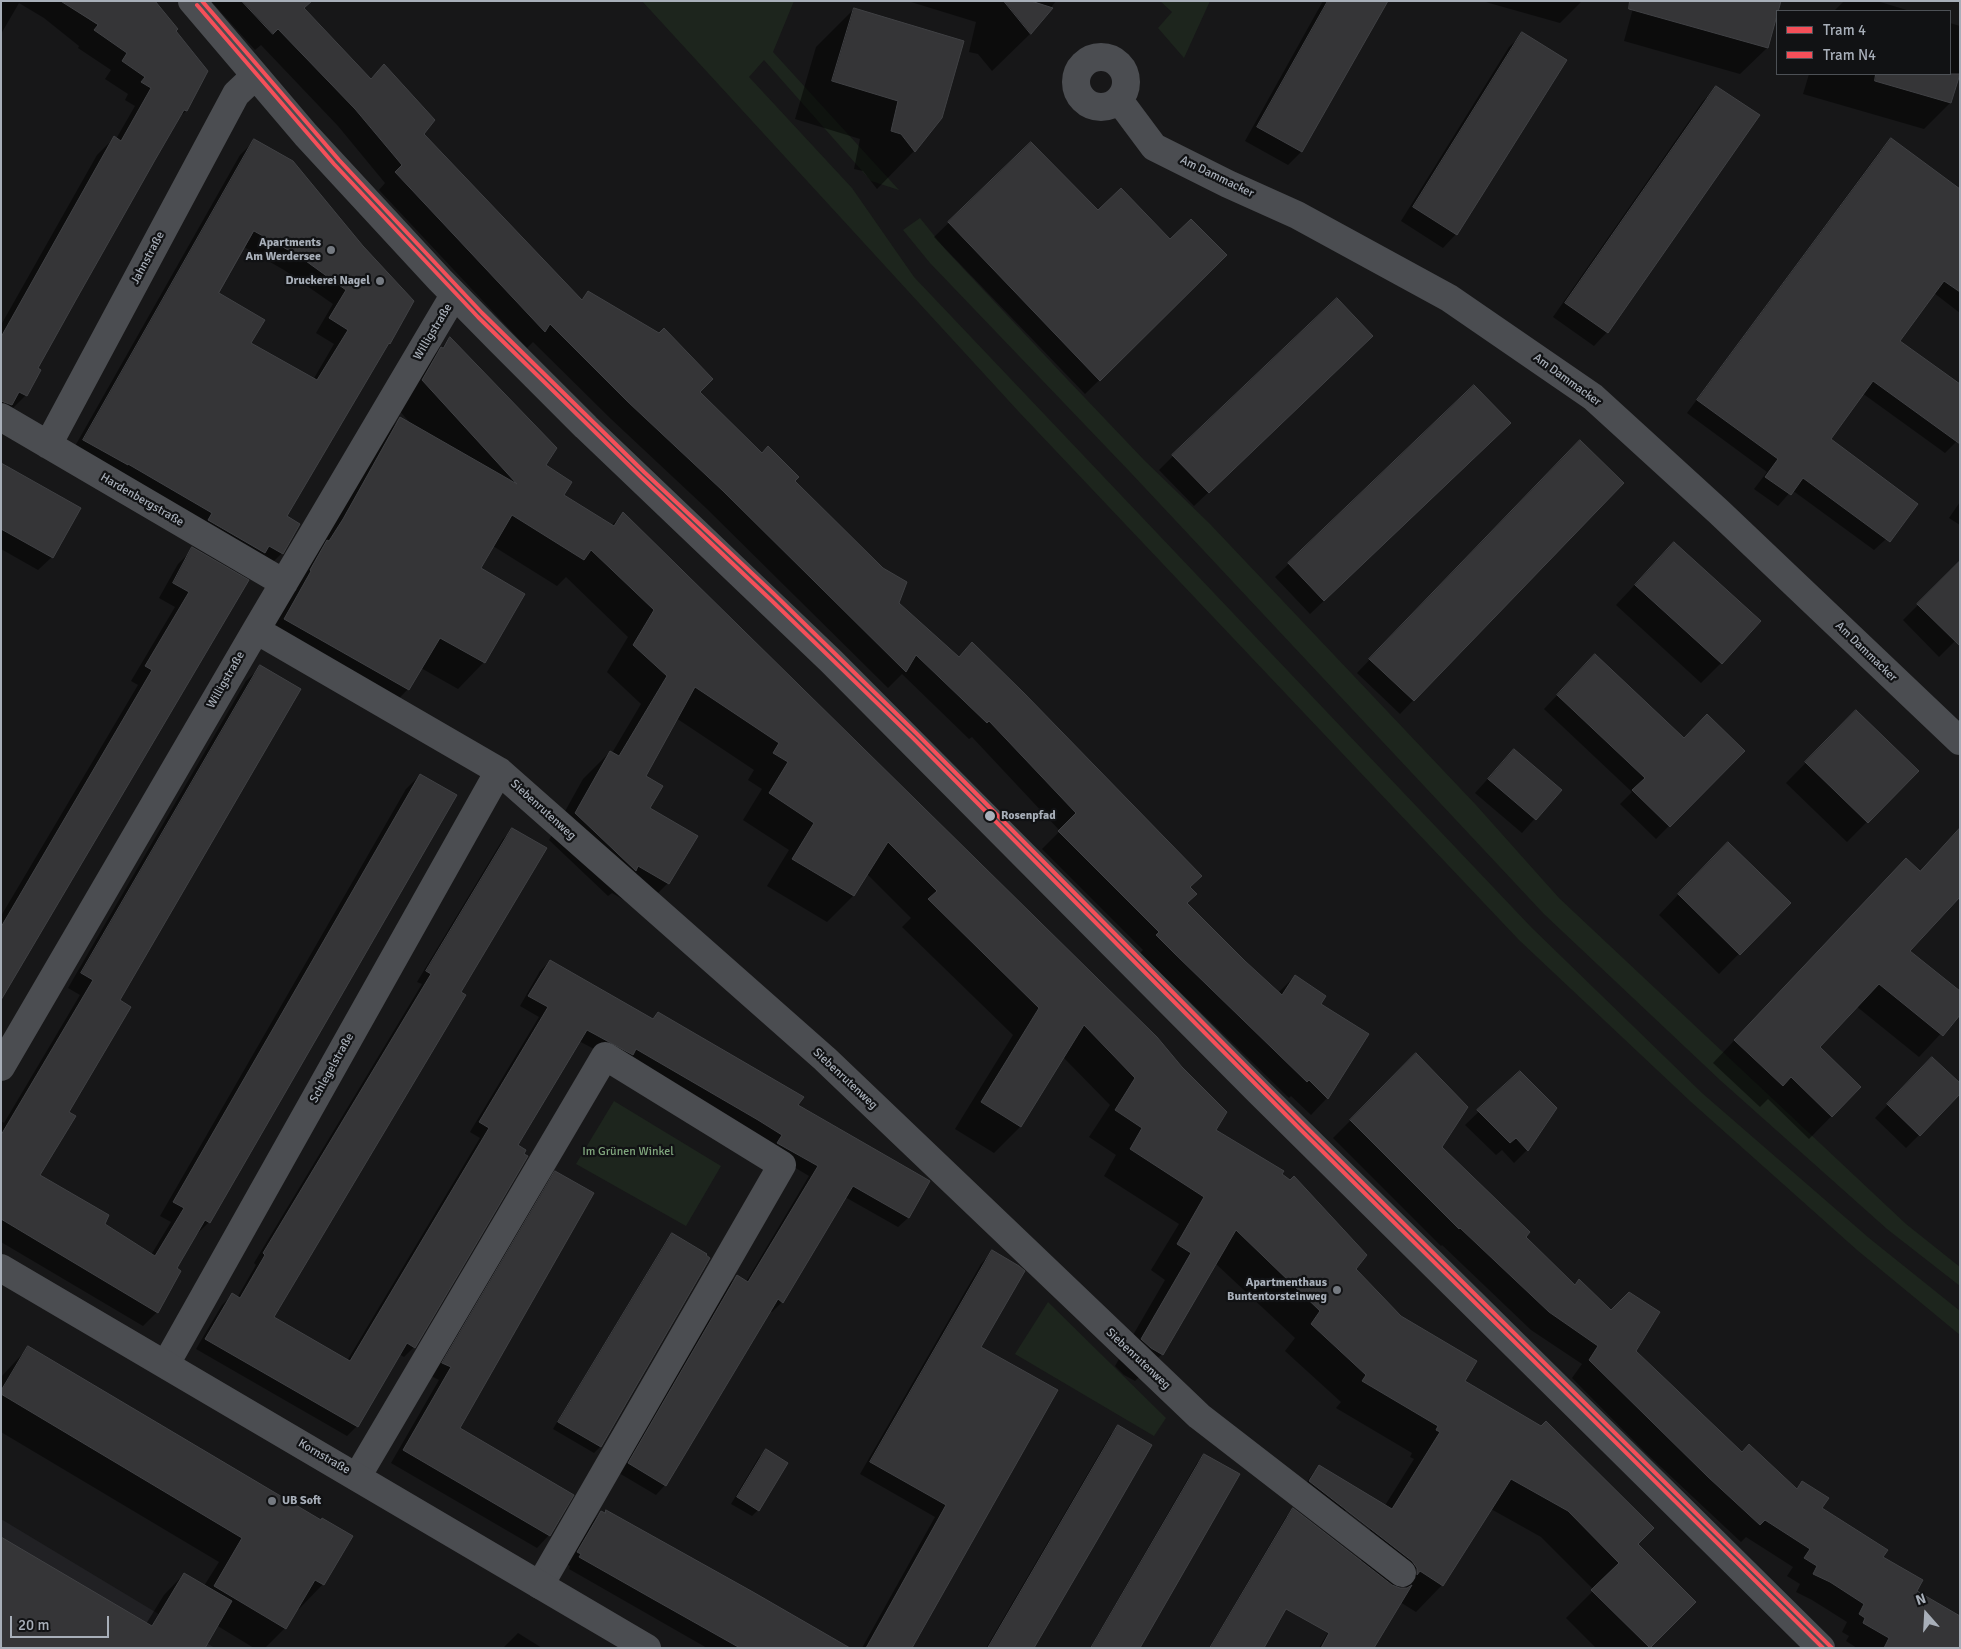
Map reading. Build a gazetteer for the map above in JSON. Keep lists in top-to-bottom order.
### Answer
{
  "streets": {
    "street": [
      "Am Dammacker",
      "Jahnstraße",
      "Willigstraße",
      "Hardenbergstraße",
      "Siebenrutenweg",
      "Schlegelstraße",
      "Kornstraße"
    ]
  },
  "crossings": [
    ["Jahnstraße", "Hardenbergstraße"],
    ["Willigstraße", "Hardenbergstraße"],
    ["Willigstraße", "Siebenrutenweg"],
    ["Siebenrutenweg", "Schlegelstraße"],
    ["Schlegelstraße", "Kornstraße"]
  ],
  "parks": ["Im Grünen Winkel"],
  "places": [
    "Apartments Am Werdersee",
    "Druckerei Nagel",
    "Rosenpfad",
    "Apartmenthaus Buntentorsteinweg",
    "UB Soft"
  ],
  "lines": ["tram line 4", "tram line N4"],
  "legend": ["Tram 4", "Tram N4"],
  "scale_bar": "20 m",
  "north": "top"
}
